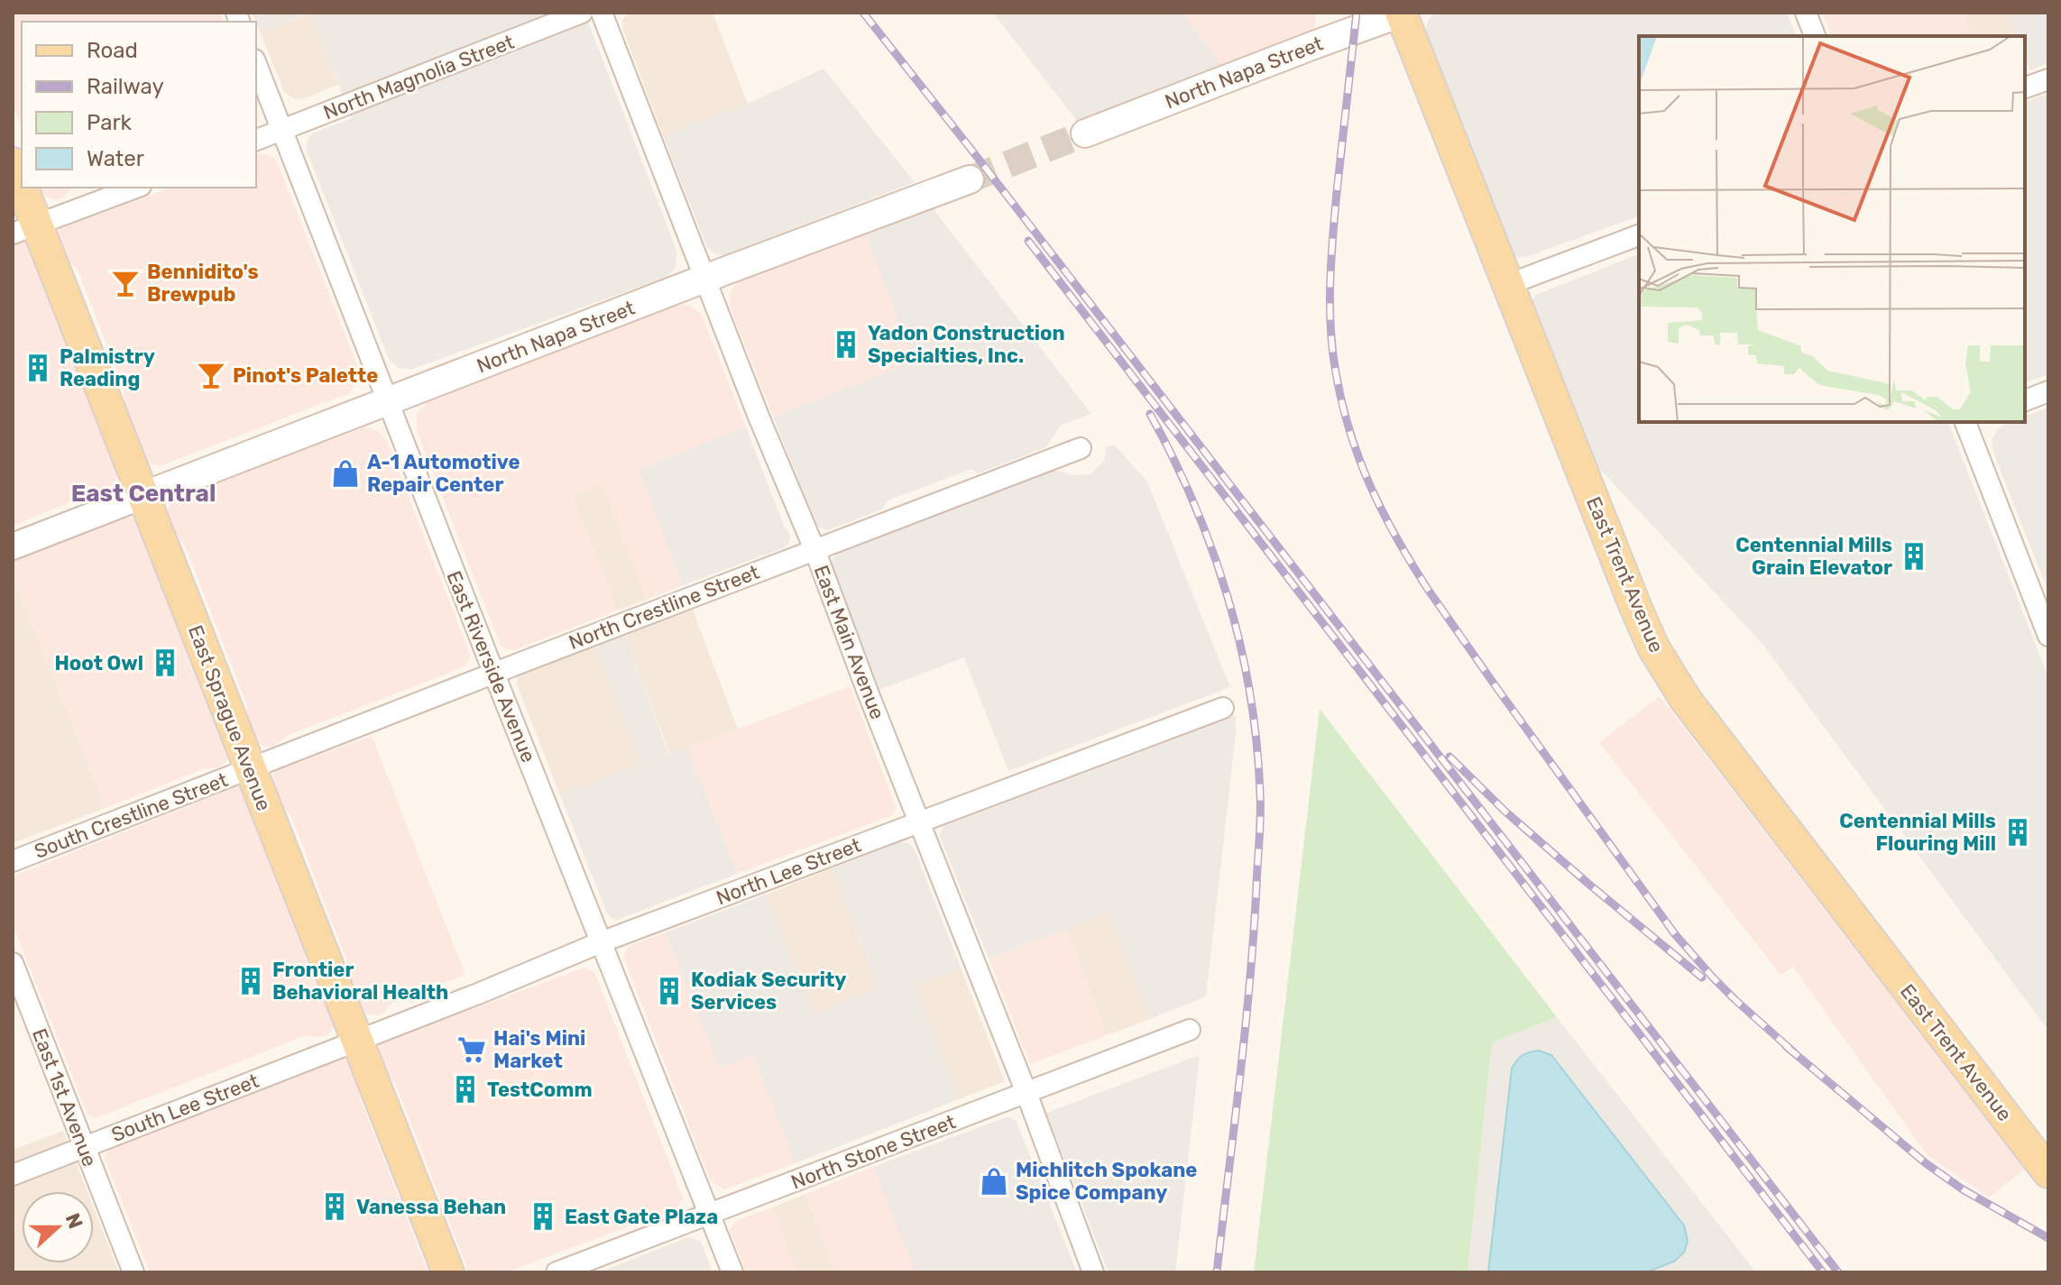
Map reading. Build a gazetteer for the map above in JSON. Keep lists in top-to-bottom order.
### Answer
{
  "streets": {
    "main road": ["North Napa Street", "East Trent Avenue", "East Sprague Avenue"],
    "street": [
      "North Magnolia Street",
      "North Crestline Street",
      "East Main Avenue",
      "East Riverside Avenue",
      "South Crestline Street",
      "North Lee Street",
      "East 1st Avenue",
      "South Lee Street",
      "North Stone Street"
    ]
  },
  "crossings": [
    ["North Napa Street", "East Trent Avenue"],
    ["North Napa Street", "East Main Avenue"],
    ["North Napa Street", "East Riverside Avenue"],
    ["North Napa Street", "East Sprague Avenue"],
    ["North Magnolia Street", "East Riverside Avenue"],
    ["North Crestline Street", "East Main Avenue"],
    ["North Crestline Street", "East Riverside Avenue"],
    ["North Crestline Street", "East Sprague Avenue"],
    ["North Crestline Street", "South Crestline Street"],
    ["East Main Avenue", "North Lee Street"],
    ["East Main Avenue", "North Stone Street"],
    ["East Riverside Avenue", "North Lee Street"],
    ["East Riverside Avenue", "North Stone Street"],
    ["East Sprague Avenue", "South Crestline Street"],
    ["East Sprague Avenue", "North Lee Street"],
    ["East Sprague Avenue", "South Lee Street"],
    ["North Lee Street", "South Lee Street"],
    ["East 1st Avenue", "South Lee Street"]
  ],
  "districts": ["East Central"],
  "places": {
    "bar": ["Bennidito's Brewpub", "Pinot's Palette"],
    "building": [
      "Yadon Construction Specialties, Inc.",
      "Palmistry Reading",
      "Centennial Mills Grain Elevator",
      "Hoot Owl",
      "Centennial Mills Flouring Mill",
      "Frontier Behavioral Health",
      "Kodiak Security Services",
      "TestComm",
      "Vanessa Behan",
      "East Gate Plaza"
    ],
    "shop": ["A-1 Automotive Repair Center", "Michlitch Spokane Spice Company"],
    "supermarket": ["Hai's Mini Market"]
  },
  "legend": [
    "Road",
    "Railway",
    "Park",
    "Water"
  ],
  "north": "right"
}
